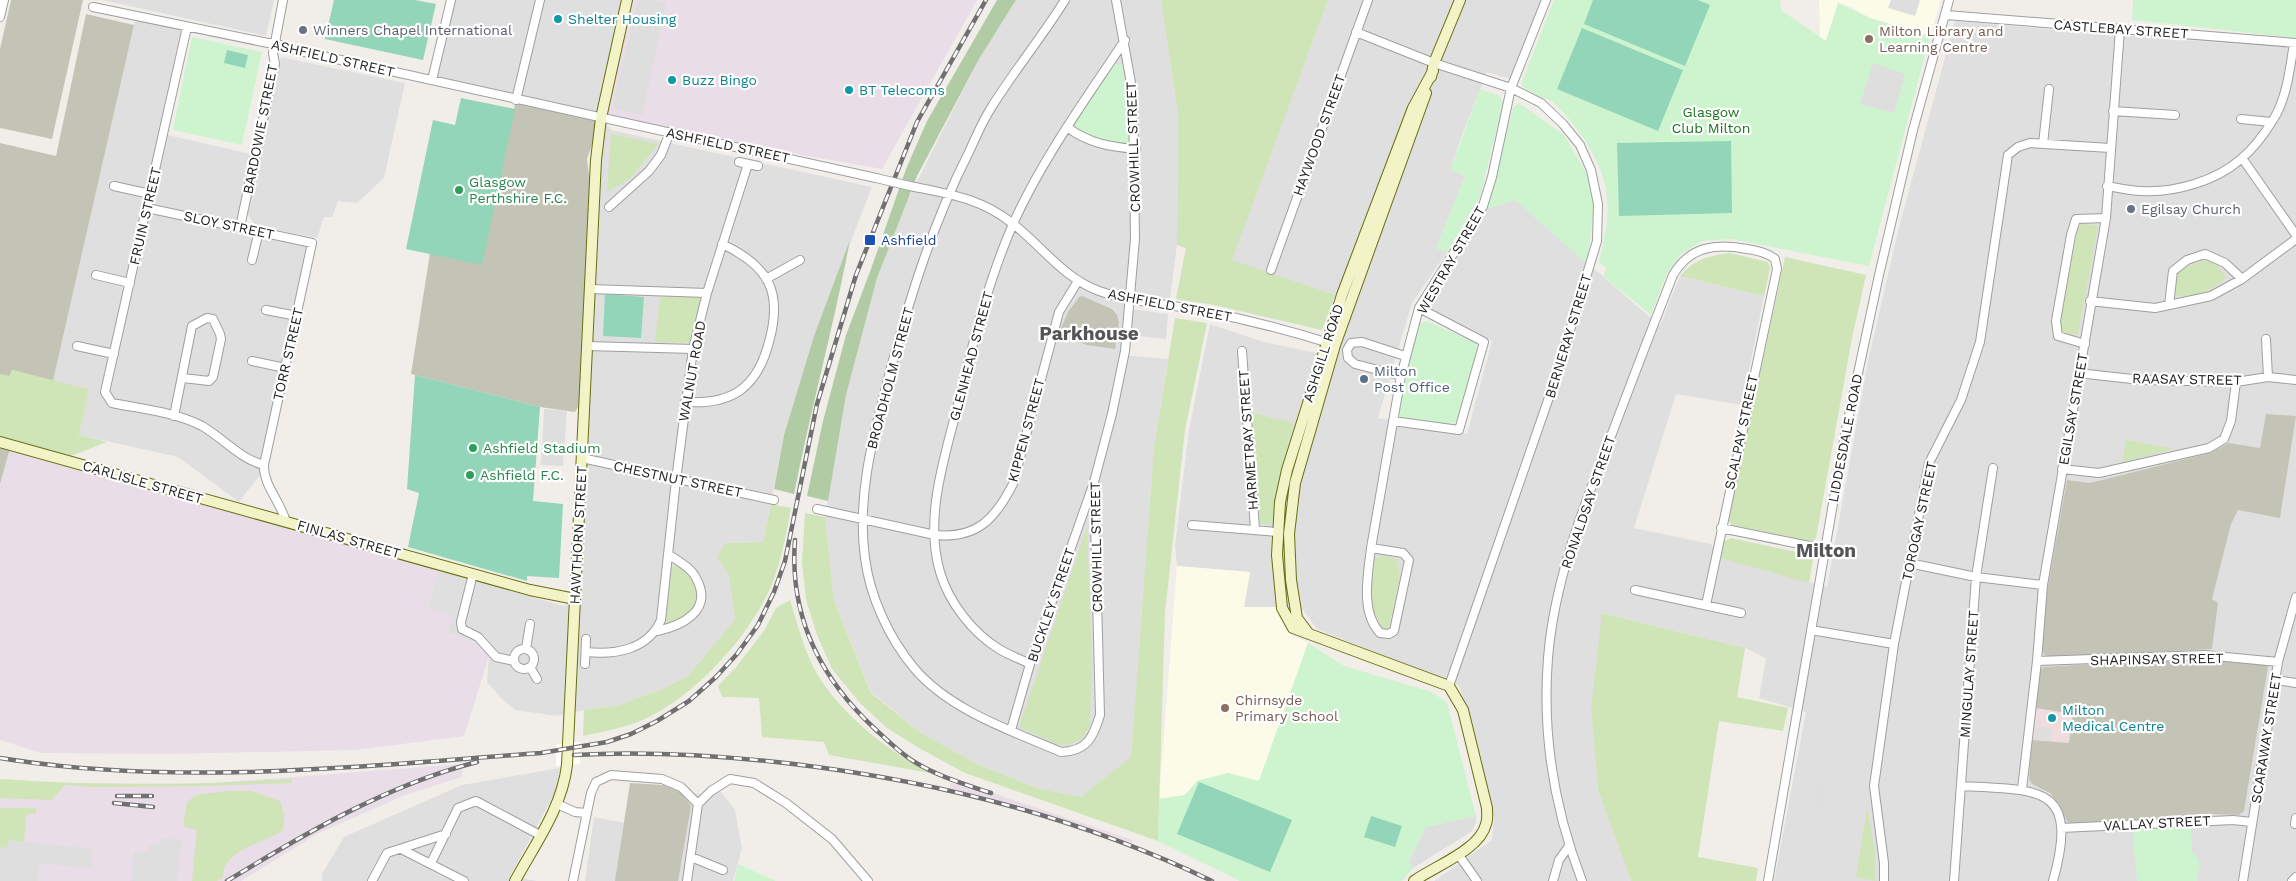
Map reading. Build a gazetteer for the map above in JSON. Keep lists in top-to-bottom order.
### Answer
{
  "streets": {
    "street": [
      "CASTLEBAY STREET",
      "ASHFIELD STREET",
      "BARDOWIE STREET",
      "HAYWOOD STREET",
      "CROWHILL STREET",
      "FRUIN STREET",
      "SLOY STREET",
      "WESTRAY STREET",
      "BERNERAY STREET",
      "ASHGILL ROAD",
      "TORR STREET",
      "GLENHEAD STREET",
      "WALNUT ROAD",
      "BROADHOLM STREET",
      "RAASAY STREET",
      "EGILSAY STREET",
      "KIPPEN STREET",
      "SCALPAY STREET",
      "LIDDESDALE ROAD",
      "HARMETRAY STREET",
      "CHESTNUT STREET",
      "CARLISLE STREET",
      "RONALDSAY STREET",
      "TOROGAY STREET",
      "HAWTHORN STREET",
      "FINLAS STREET",
      "BUCKLEY STREET",
      "SHAPINSAY STREET",
      "MINGULAY STREET",
      "SCARAWAY STREET",
      "VALLAY STREET"
    ]
  },
  "crossings": [
    ["CASTLEBAY STREET", "EGILSAY STREET"],
    ["CASTLEBAY STREET", "LIDDESDALE ROAD"],
    ["ASHFIELD STREET", "BARDOWIE STREET"],
    ["ASHFIELD STREET", "CROWHILL STREET"],
    ["ASHFIELD STREET", "FRUIN STREET"],
    ["ASHFIELD STREET", "ASHGILL ROAD"],
    ["ASHFIELD STREET", "GLENHEAD STREET"],
    ["ASHFIELD STREET", "BROADHOLM STREET"],
    ["ASHFIELD STREET", "KIPPEN STREET"],
    ["ASHFIELD STREET", "HAWTHORN STREET"],
    ["BARDOWIE STREET", "SLOY STREET"],
    ["HAYWOOD STREET", "BERNERAY STREET"],
    ["CROWHILL STREET", "GLENHEAD STREET"],
    ["CROWHILL STREET", "BROADHOLM STREET"],
    ["CROWHILL STREET", "BUCKLEY STREET"],
    ["FRUIN STREET", "SLOY STREET"],
    ["SLOY STREET", "TORR STREET"],
    ["WESTRAY STREET", "BERNERAY STREET"],
    ["BERNERAY STREET", "ASHGILL ROAD"],
    ["TORR STREET", "FINLAS STREET"],
    ["GLENHEAD STREET", "KIPPEN STREET"],
    ["GLENHEAD STREET", "BUCKLEY STREET"],
    ["WALNUT ROAD", "CHESTNUT STREET"],
    ["BROADHOLM STREET", "KIPPEN STREET"],
    ["BROADHOLM STREET", "BUCKLEY STREET"],
    ["RAASAY STREET", "EGILSAY STREET"],
    ["EGILSAY STREET", "TOROGAY STREET"],
    ["EGILSAY STREET", "SHAPINSAY STREET"],
    ["SCALPAY STREET", "RONALDSAY STREET"],
    ["CHESTNUT STREET", "HAWTHORN STREET"],
    ["CARLISLE STREET", "FINLAS STREET"],
    ["HAWTHORN STREET", "FINLAS STREET"],
    ["SHAPINSAY STREET", "SCARAWAY STREET"],
    ["SCARAWAY STREET", "VALLAY STREET"]
  ],
  "districts": ["Parkhouse", "Milton"],
  "parks": ["Glasgow Club Milton"],
  "places": {
    "other": [
      "Shelter Housing",
      "Winners Chapel International",
      "Milton Library and Learning Centre",
      "Buzz Bingo",
      "BT Telecoms",
      "Glasgow Perthshire F.C.",
      "Egilsay Church",
      "Milton Post Office",
      "Ashfield Stadium",
      "Ashfield F.C.",
      "Chirnsyde Primary School",
      "Milton Medical Centre"
    ],
    "transit": ["Ashfield"]
  }
}
